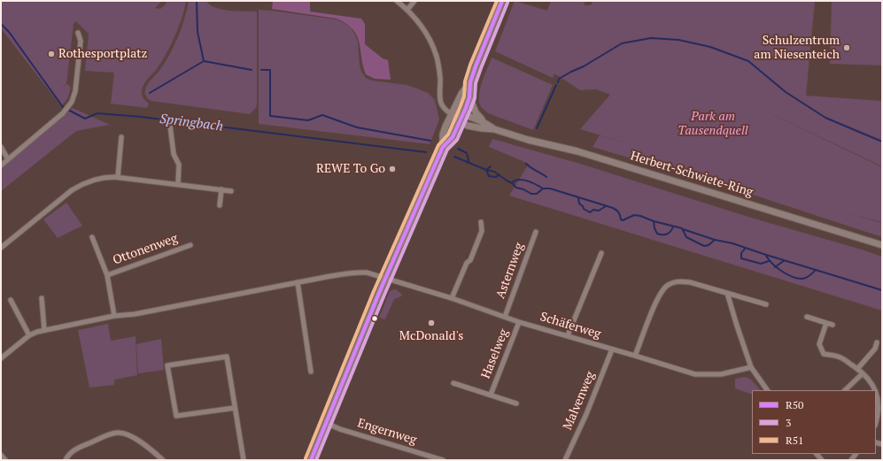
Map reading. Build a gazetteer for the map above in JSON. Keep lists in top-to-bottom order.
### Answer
{
  "streets": {
    "main road": ["Herbert-Schwiete-Ring"],
    "street": [
      "Ottonenweg",
      "Asternweg",
      "Schäferweg",
      "Haselweg",
      "Malvenweg",
      "Engernweg"
    ]
  },
  "crossings": [
    ["Asternweg", "Schäferweg"],
    ["Schäferweg", "Haselweg"],
    ["Schäferweg", "Malvenweg"]
  ],
  "water": ["Springbach"],
  "parks": ["Park am Tausendquell"],
  "places": [
    "Schulzentrum am Niesenteich",
    "Rothesportplatz",
    "REWE To Go",
    "McDonald's"
  ],
  "lines": ["transit line R50", "transit line R51", "transit line 3"],
  "legend": ["R50", "3", "R51"]
}
